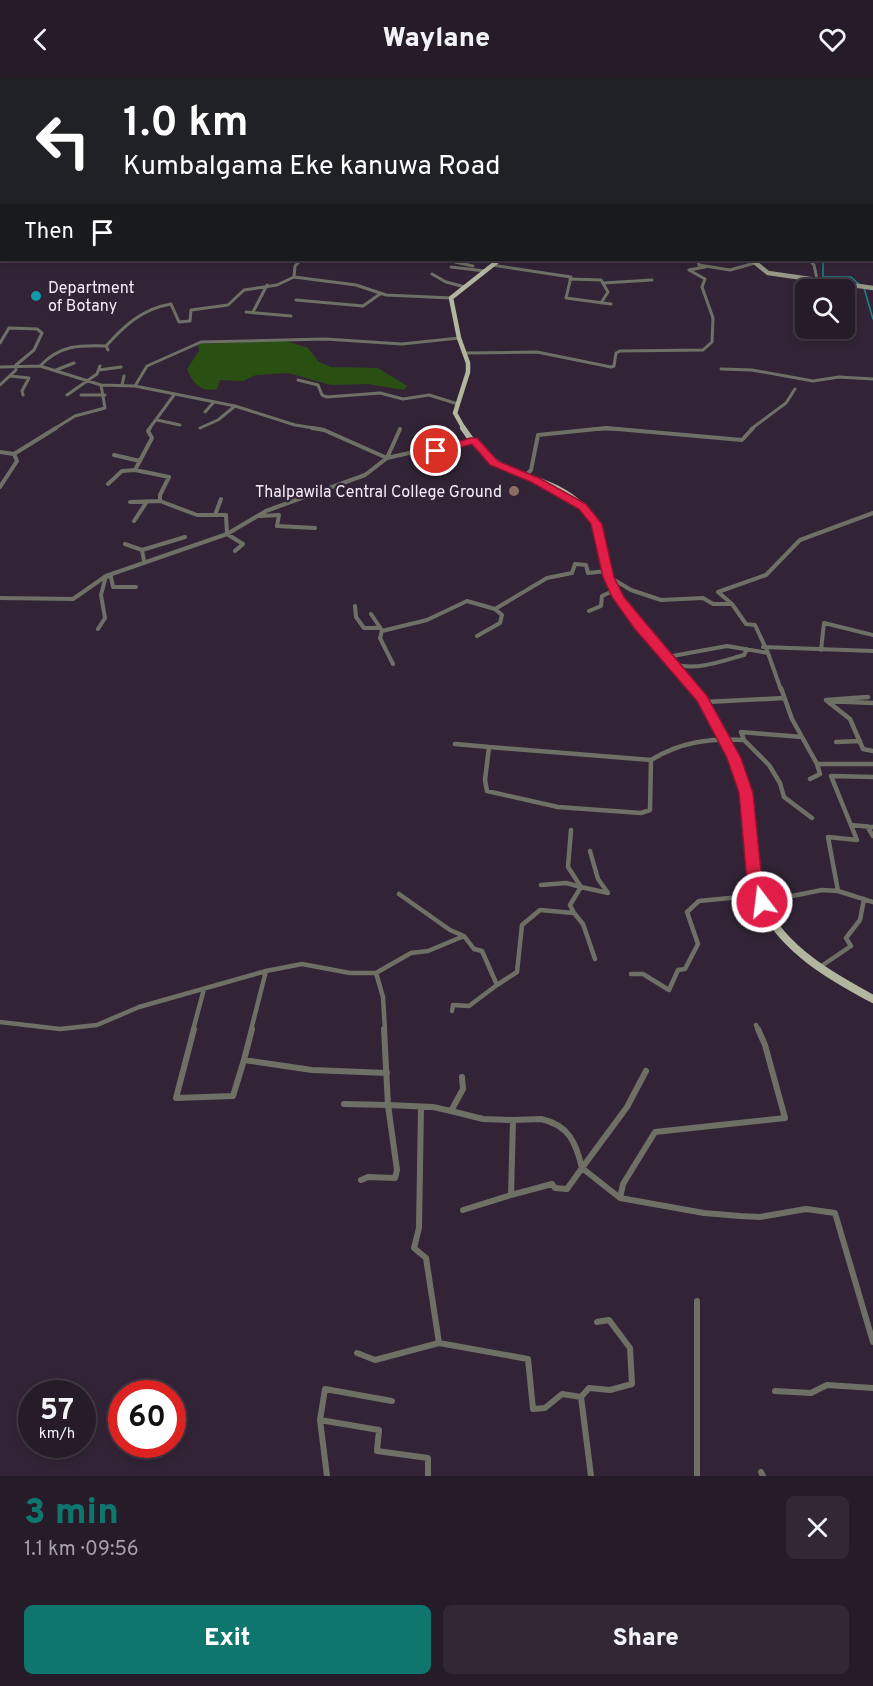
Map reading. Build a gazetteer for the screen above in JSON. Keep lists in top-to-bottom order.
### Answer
{
  "places": ["Department of Botany", "Thalpawila Central College Ground"],
  "page": {
    "header": "Waylane",
    "turn": ["1.0 km", "Kumbalgama Eke kanuwa Road"],
    "then": "Then",
    "speed": "57 km/h",
    "limit": "60",
    "heading": ["3 min", "1.1 km · 09:56"],
    "buttons": ["Exit", "Share"]
  }
}
